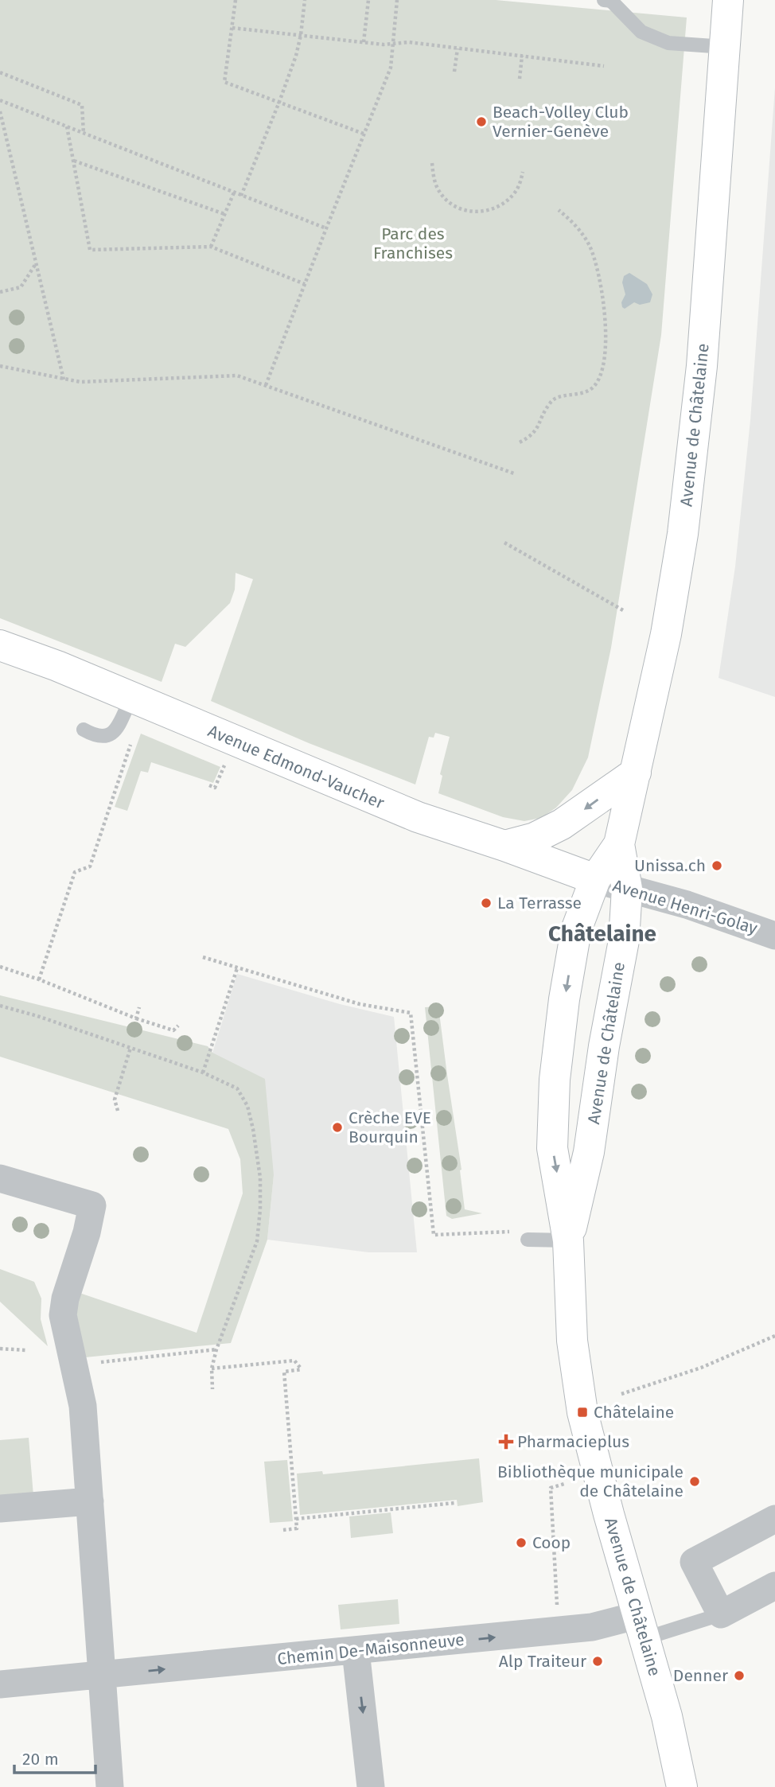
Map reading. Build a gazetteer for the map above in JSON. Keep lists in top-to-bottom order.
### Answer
{
  "streets": {
    "main road": ["Avenue de Châtelaine", "Avenue Edmond-Vaucher"],
    "street": ["Avenue Henri-Golay", "Chemin De-Maisonneuve"]
  },
  "crossings": [
    ["Avenue de Châtelaine", "Avenue Edmond-Vaucher"],
    ["Avenue de Châtelaine", "Avenue Henri-Golay"],
    ["Avenue de Châtelaine", "Chemin De-Maisonneuve"],
    ["Avenue Edmond-Vaucher", "Avenue Henri-Golay"]
  ],
  "one_way": ["Chemin De-Maisonneuve"],
  "districts": ["Châtelaine"],
  "parks": ["Parc des Franchises"],
  "places": {
    "other": [
      "Beach-Volley Club Vernier-Genève",
      "Unissa.ch",
      "La Terrasse",
      "Crèche EVE Bourquin",
      "Bibliothèque municipale de Châtelaine",
      "Coop",
      "Alp Traiteur",
      "Denner"
    ],
    "transit": ["Châtelaine"],
    "health": ["Pharmacieplus"]
  },
  "scale_bar": "20 m"
}
